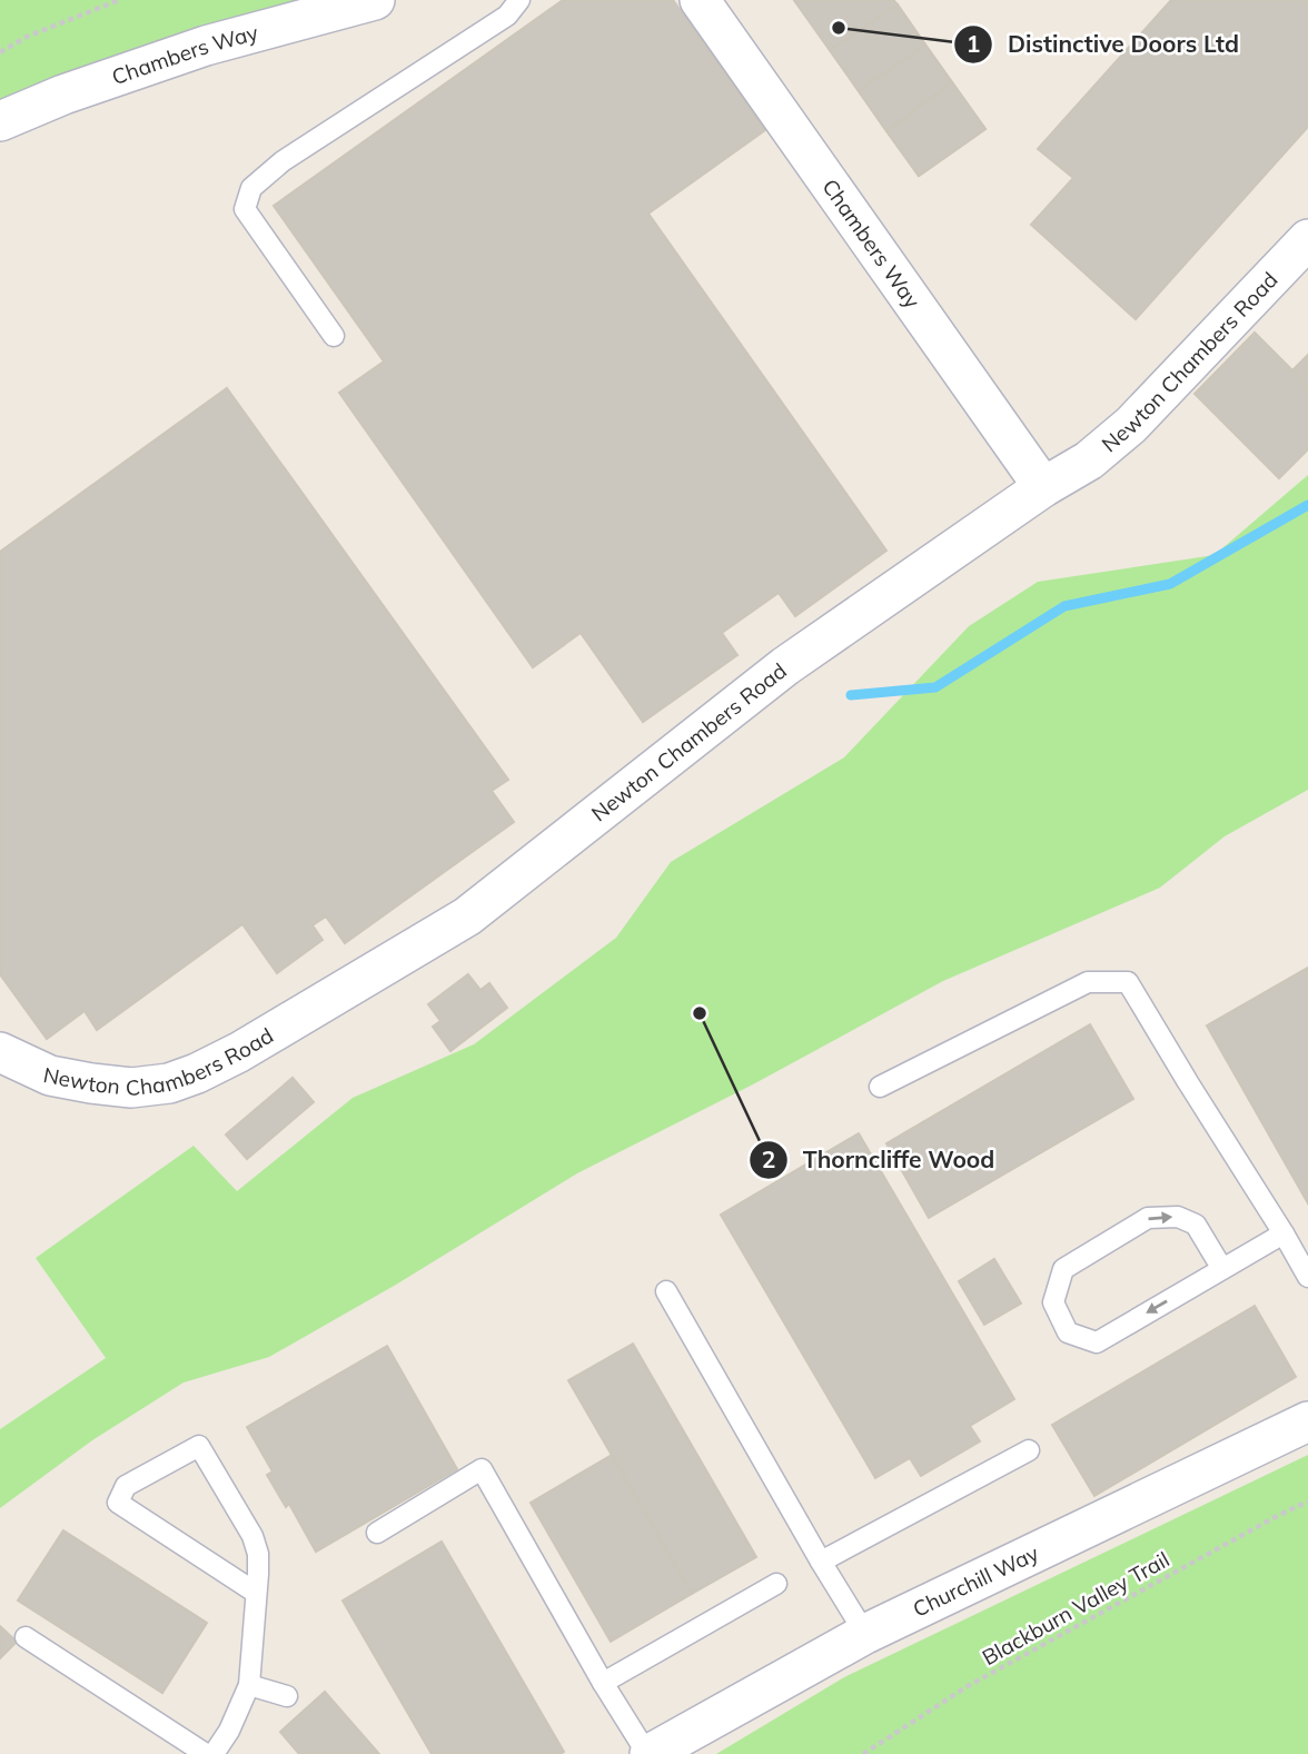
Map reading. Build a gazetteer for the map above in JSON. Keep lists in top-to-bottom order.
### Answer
{
  "streets": {
    "street": ["Chambers Way", "Newton Chambers Road", "Churchill Way"],
    "path": ["Blackburn Valley Trail"]
  },
  "crossings": [
    ["Chambers Way", "Newton Chambers Road"]
  ],
  "places": ["Distinctive Doors Ltd", "Thorncliffe Wood"]
}
